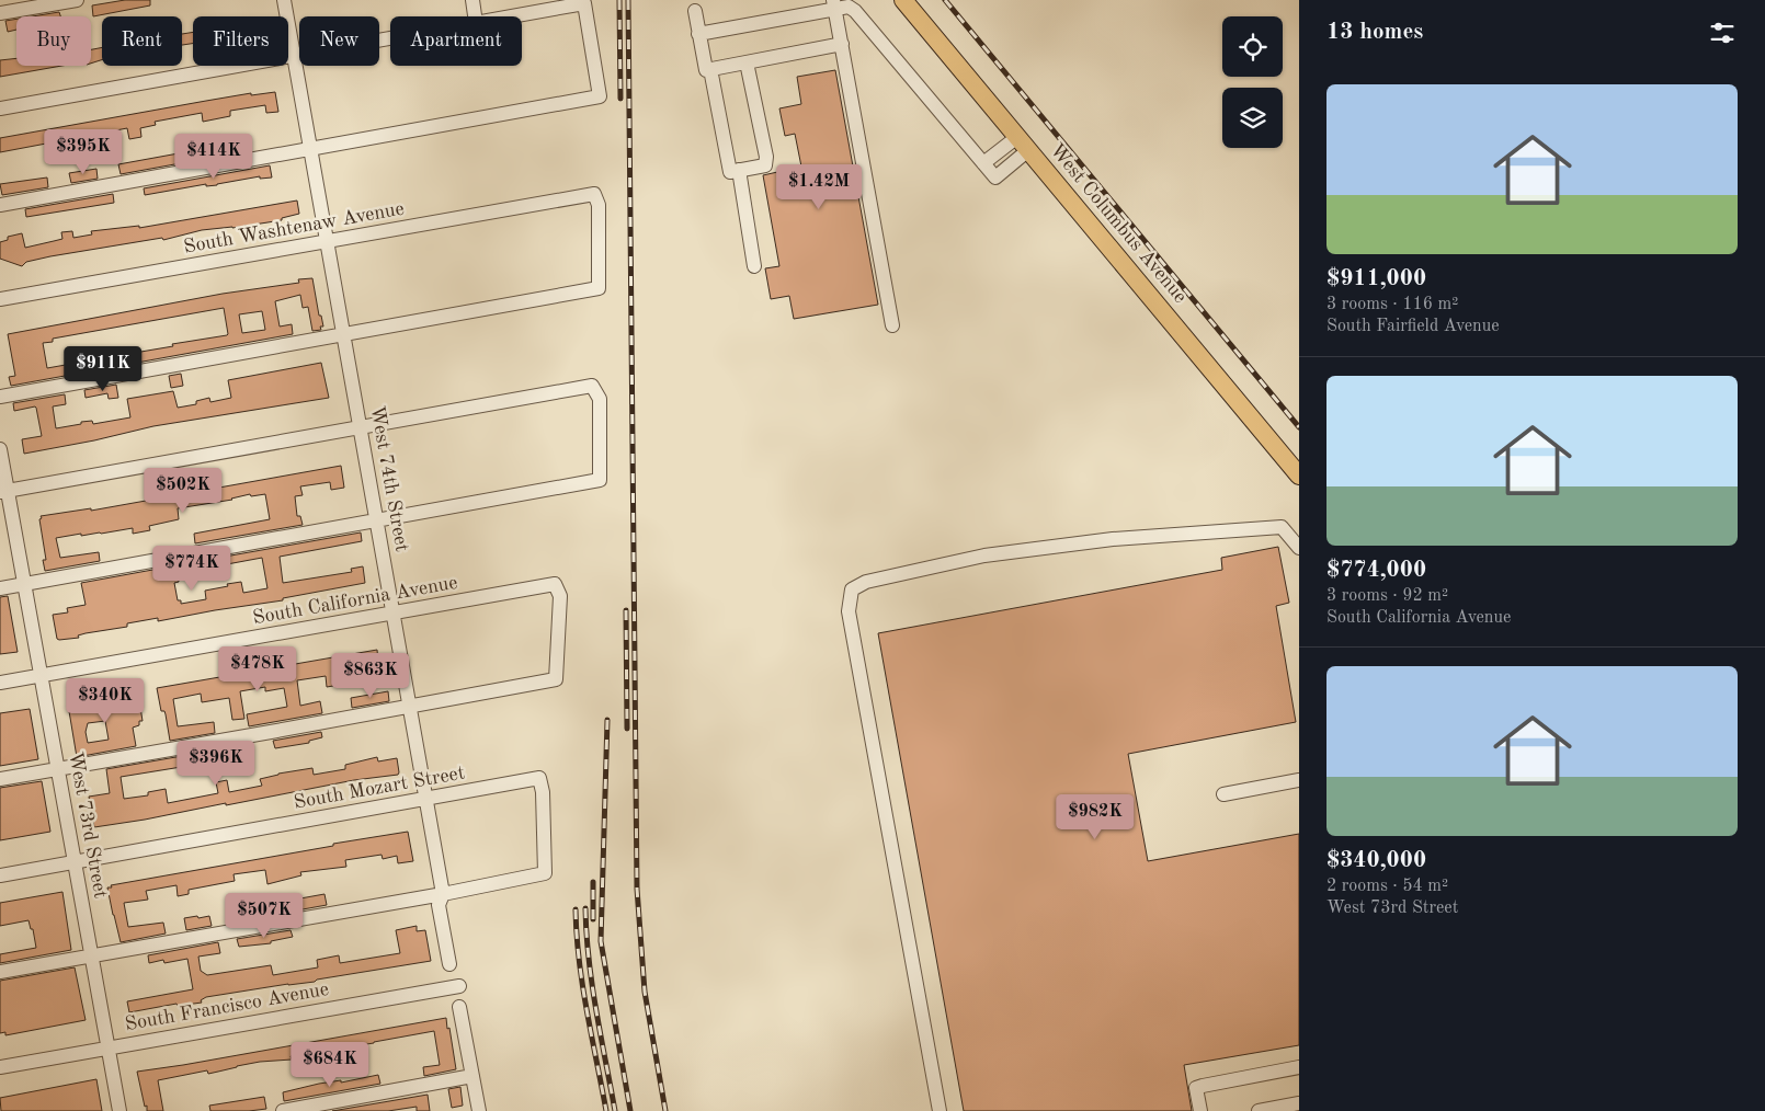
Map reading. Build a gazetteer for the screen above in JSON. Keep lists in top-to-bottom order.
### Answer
{
  "streets": {
    "main road": ["West Columbus Avenue"],
    "street": [
      "South Washtenaw Avenue",
      "West 74th Street",
      "South California Avenue",
      "South Mozart Street",
      "West 73rd Street",
      "South Francisco Avenue"
    ]
  },
  "crossings": [
    ["South Washtenaw Avenue", "West 74th Street"],
    ["West 74th Street", "South California Avenue"],
    ["West 74th Street", "South Mozart Street"],
    ["South California Avenue", "West 73rd Street"],
    ["South Mozart Street", "West 73rd Street"],
    ["West 73rd Street", "South Francisco Avenue"]
  ],
  "page": {
    "heading": "13 homes",
    "chip": [
      "Buy",
      "Rent",
      "Filters",
      "New",
      "Apartment"
    ],
    "list": [
      {
        "name": "$911,000",
        "note": "3 rooms · 116 m² · South Fairfield Avenue"
      },
      {
        "name": "$774,000",
        "note": "3 rooms · 92 m² · South California Avenue"
      },
      {
        "name": "$340,000",
        "note": "2 rooms · 54 m² · West 73rd Street"
      }
    ],
    "price": [
      "$395K",
      "$414K",
      "$1.42M",
      "$911K",
      "$502K",
      "$774K",
      "$478K",
      "$863K",
      "$340K",
      "$396K",
      "$982K",
      "$507K",
      "$684K"
    ]
  }
}
